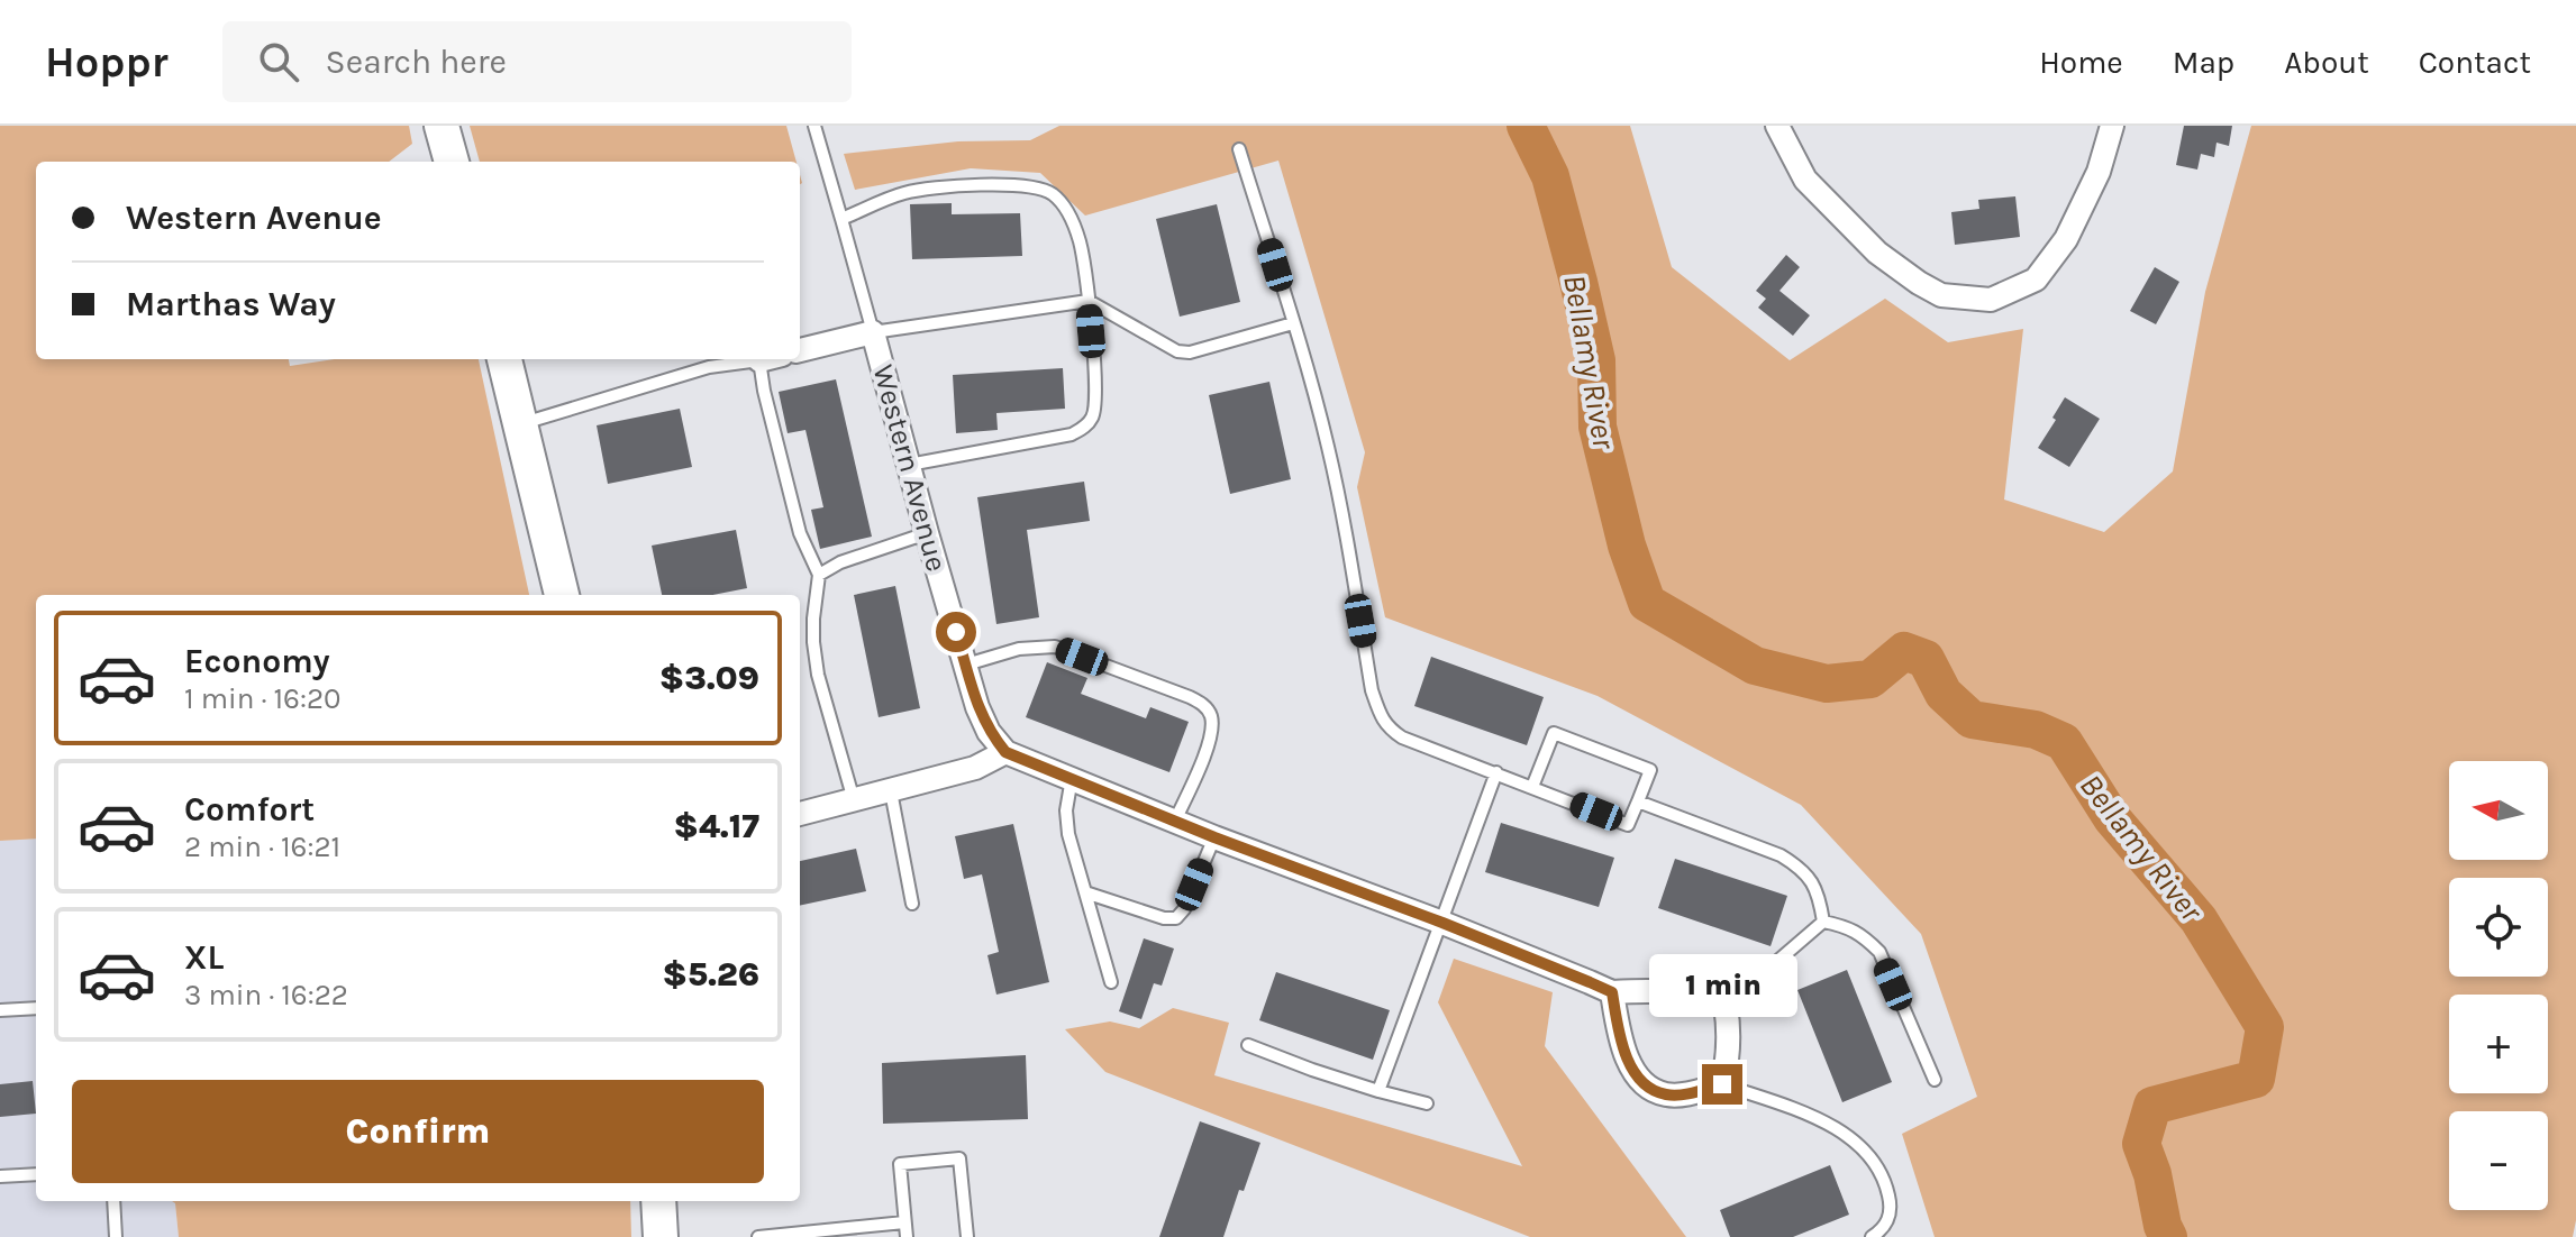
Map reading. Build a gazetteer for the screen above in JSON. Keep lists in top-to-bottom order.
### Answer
{
  "streets": {
    "street": ["Western Avenue"]
  },
  "water": ["Bellamy River"],
  "north": "left",
  "page": {
    "header": "Hoppr",
    "search": "Search here",
    "nav": [
      "Home",
      "Map",
      "About",
      "Contact"
    ],
    "banner": ["Western Avenue", "Marthas Way"],
    "list": [
      {
        "name": "Economy",
        "note": "1 min · 16:20",
        "value": "$3.09"
      },
      {
        "name": "Comfort",
        "note": "2 min · 16:21",
        "value": "$4.17"
      },
      {
        "name": "XL",
        "note": "3 min · 16:22",
        "value": "$5.26"
      }
    ],
    "map_buttons": ["+", "−"],
    "bubble": "1 min",
    "buttons": "Confirm"
  }
}
